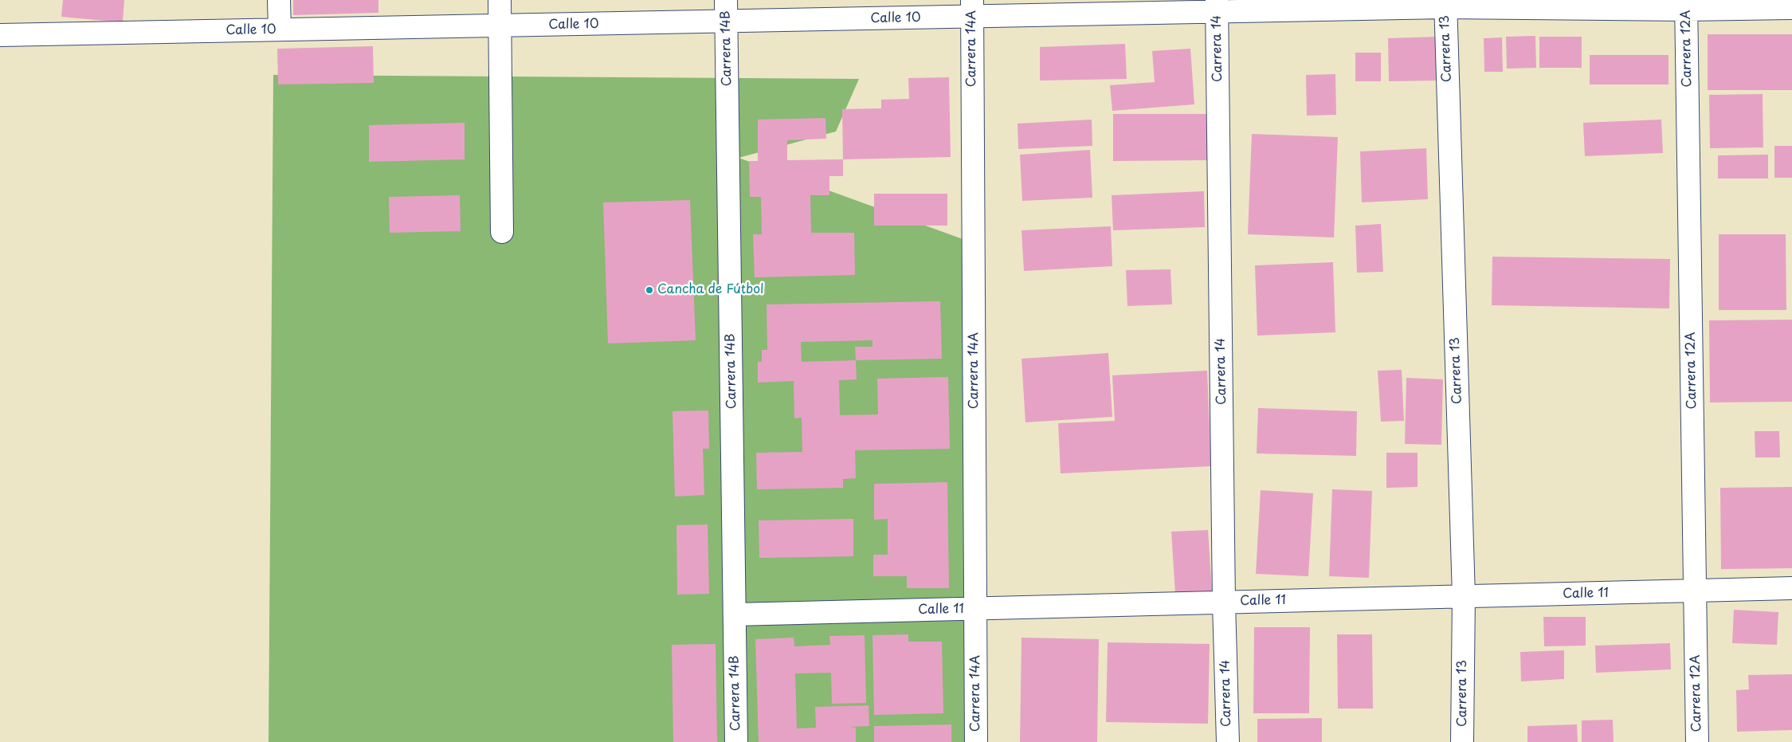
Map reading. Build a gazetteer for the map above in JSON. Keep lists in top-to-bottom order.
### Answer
{
  "streets": {
    "street": [
      "Calle 10",
      "Carrera 14B",
      "Carrera 14A",
      "Carrera 14",
      "Carrera 13",
      "Carrera 12A",
      "Calle 11"
    ]
  },
  "crossings": [
    ["Calle 10", "Carrera 14B"],
    ["Calle 10", "Carrera 14A"],
    ["Calle 10", "Carrera 14"],
    ["Calle 10", "Carrera 13"],
    ["Calle 10", "Carrera 12A"],
    ["Carrera 14B", "Calle 11"],
    ["Carrera 14A", "Calle 11"],
    ["Carrera 14", "Calle 11"],
    ["Carrera 13", "Calle 11"],
    ["Carrera 12A", "Calle 11"]
  ],
  "places": ["Cancha de Fútbol"]
}
